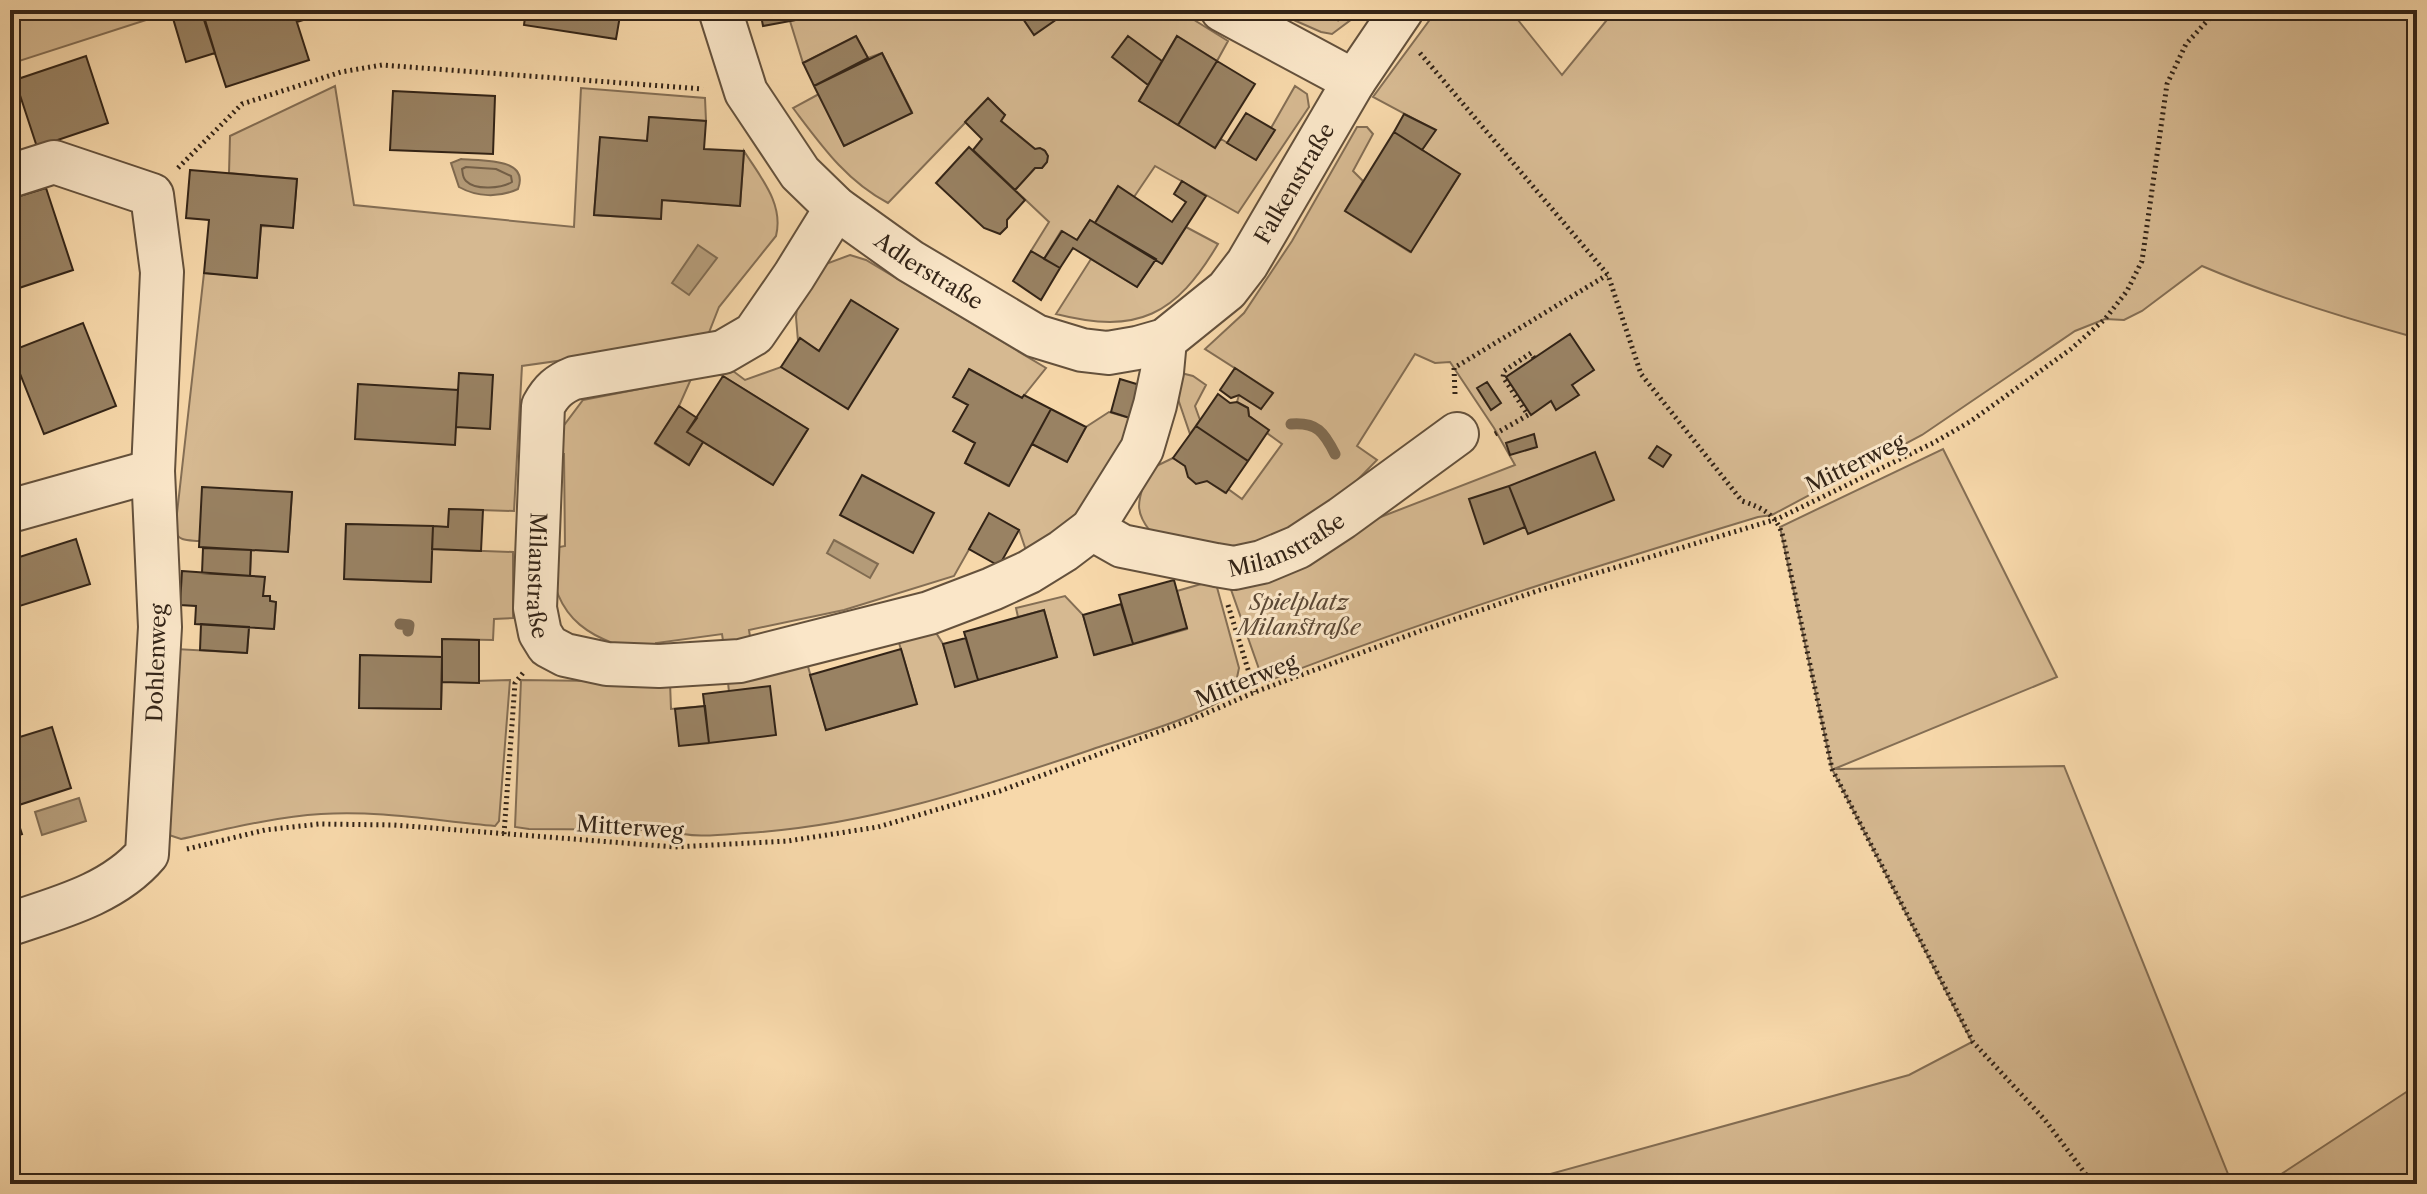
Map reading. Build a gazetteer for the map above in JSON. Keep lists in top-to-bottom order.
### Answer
{
  "streets": {
    "street": [
      "Falkenstraße",
      "Adlerstraße",
      "Milanstraße",
      "Dohlenweg"
    ],
    "path": ["Mitterweg"]
  },
  "crossings": [
    ["Falkenstraße", "Adlerstraße"],
    ["Falkenstraße", "Milanstraße"],
    ["Adlerstraße", "Milanstraße"],
    ["Mitterweg", "Dohlenweg"]
  ],
  "parks": ["Spielplatz Milanstraße"]
}
